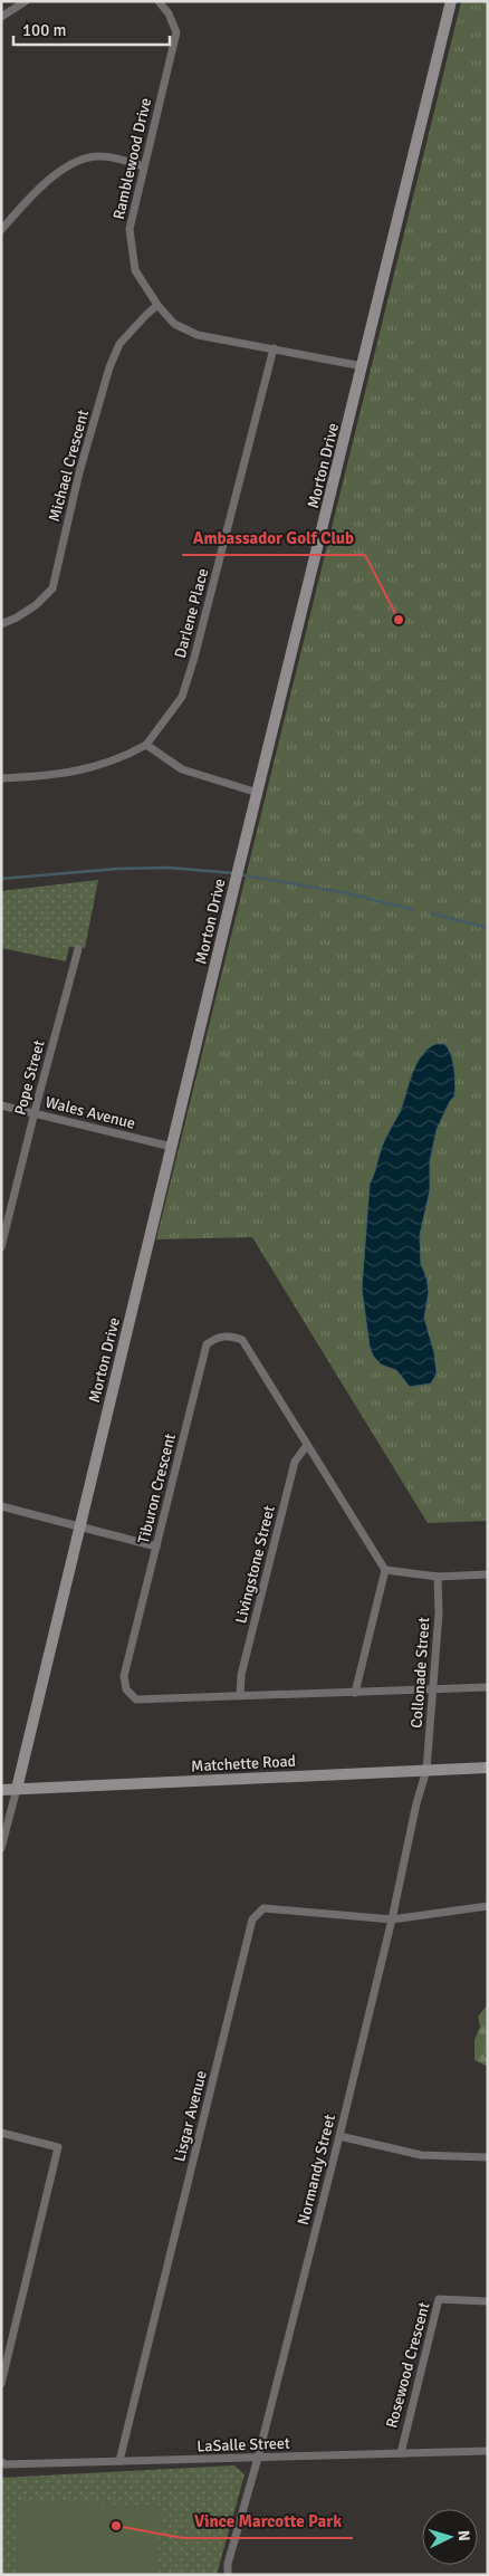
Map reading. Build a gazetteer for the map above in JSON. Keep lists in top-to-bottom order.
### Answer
{
  "streets": {
    "street": [
      "Ramblewood Drive",
      "Michael Crescent",
      "Morton Drive",
      "Darlene Place",
      "Pope Street",
      "Wales Avenue",
      "Tiburon Crescent",
      "Livingstone Street",
      "Collonade Street",
      "Matchette Road",
      "Lisgar Avenue",
      "Normandy Street",
      "Rosewood Crescent",
      "LaSalle Street"
    ]
  },
  "crossings": [
    ["Ramblewood Drive", "Michael Crescent"],
    ["Ramblewood Drive", "Morton Drive"],
    ["Ramblewood Drive", "Darlene Place"],
    ["Morton Drive", "Wales Avenue"],
    ["Morton Drive", "Matchette Road"],
    ["Pope Street", "Wales Avenue"],
    ["Tiburon Crescent", "Livingstone Street"],
    ["Tiburon Crescent", "Collonade Street"],
    ["Collonade Street", "Matchette Road"],
    ["Collonade Street", "Normandy Street"],
    ["Matchette Road", "Normandy Street"],
    ["Lisgar Avenue", "Normandy Street"],
    ["Lisgar Avenue", "LaSalle Street"],
    ["Normandy Street", "LaSalle Street"],
    ["Rosewood Crescent", "LaSalle Street"]
  ],
  "places": ["Ambassador Golf Club", "Vince Marcotte Park"],
  "scale_bar": "100 m",
  "north": "right"
}
